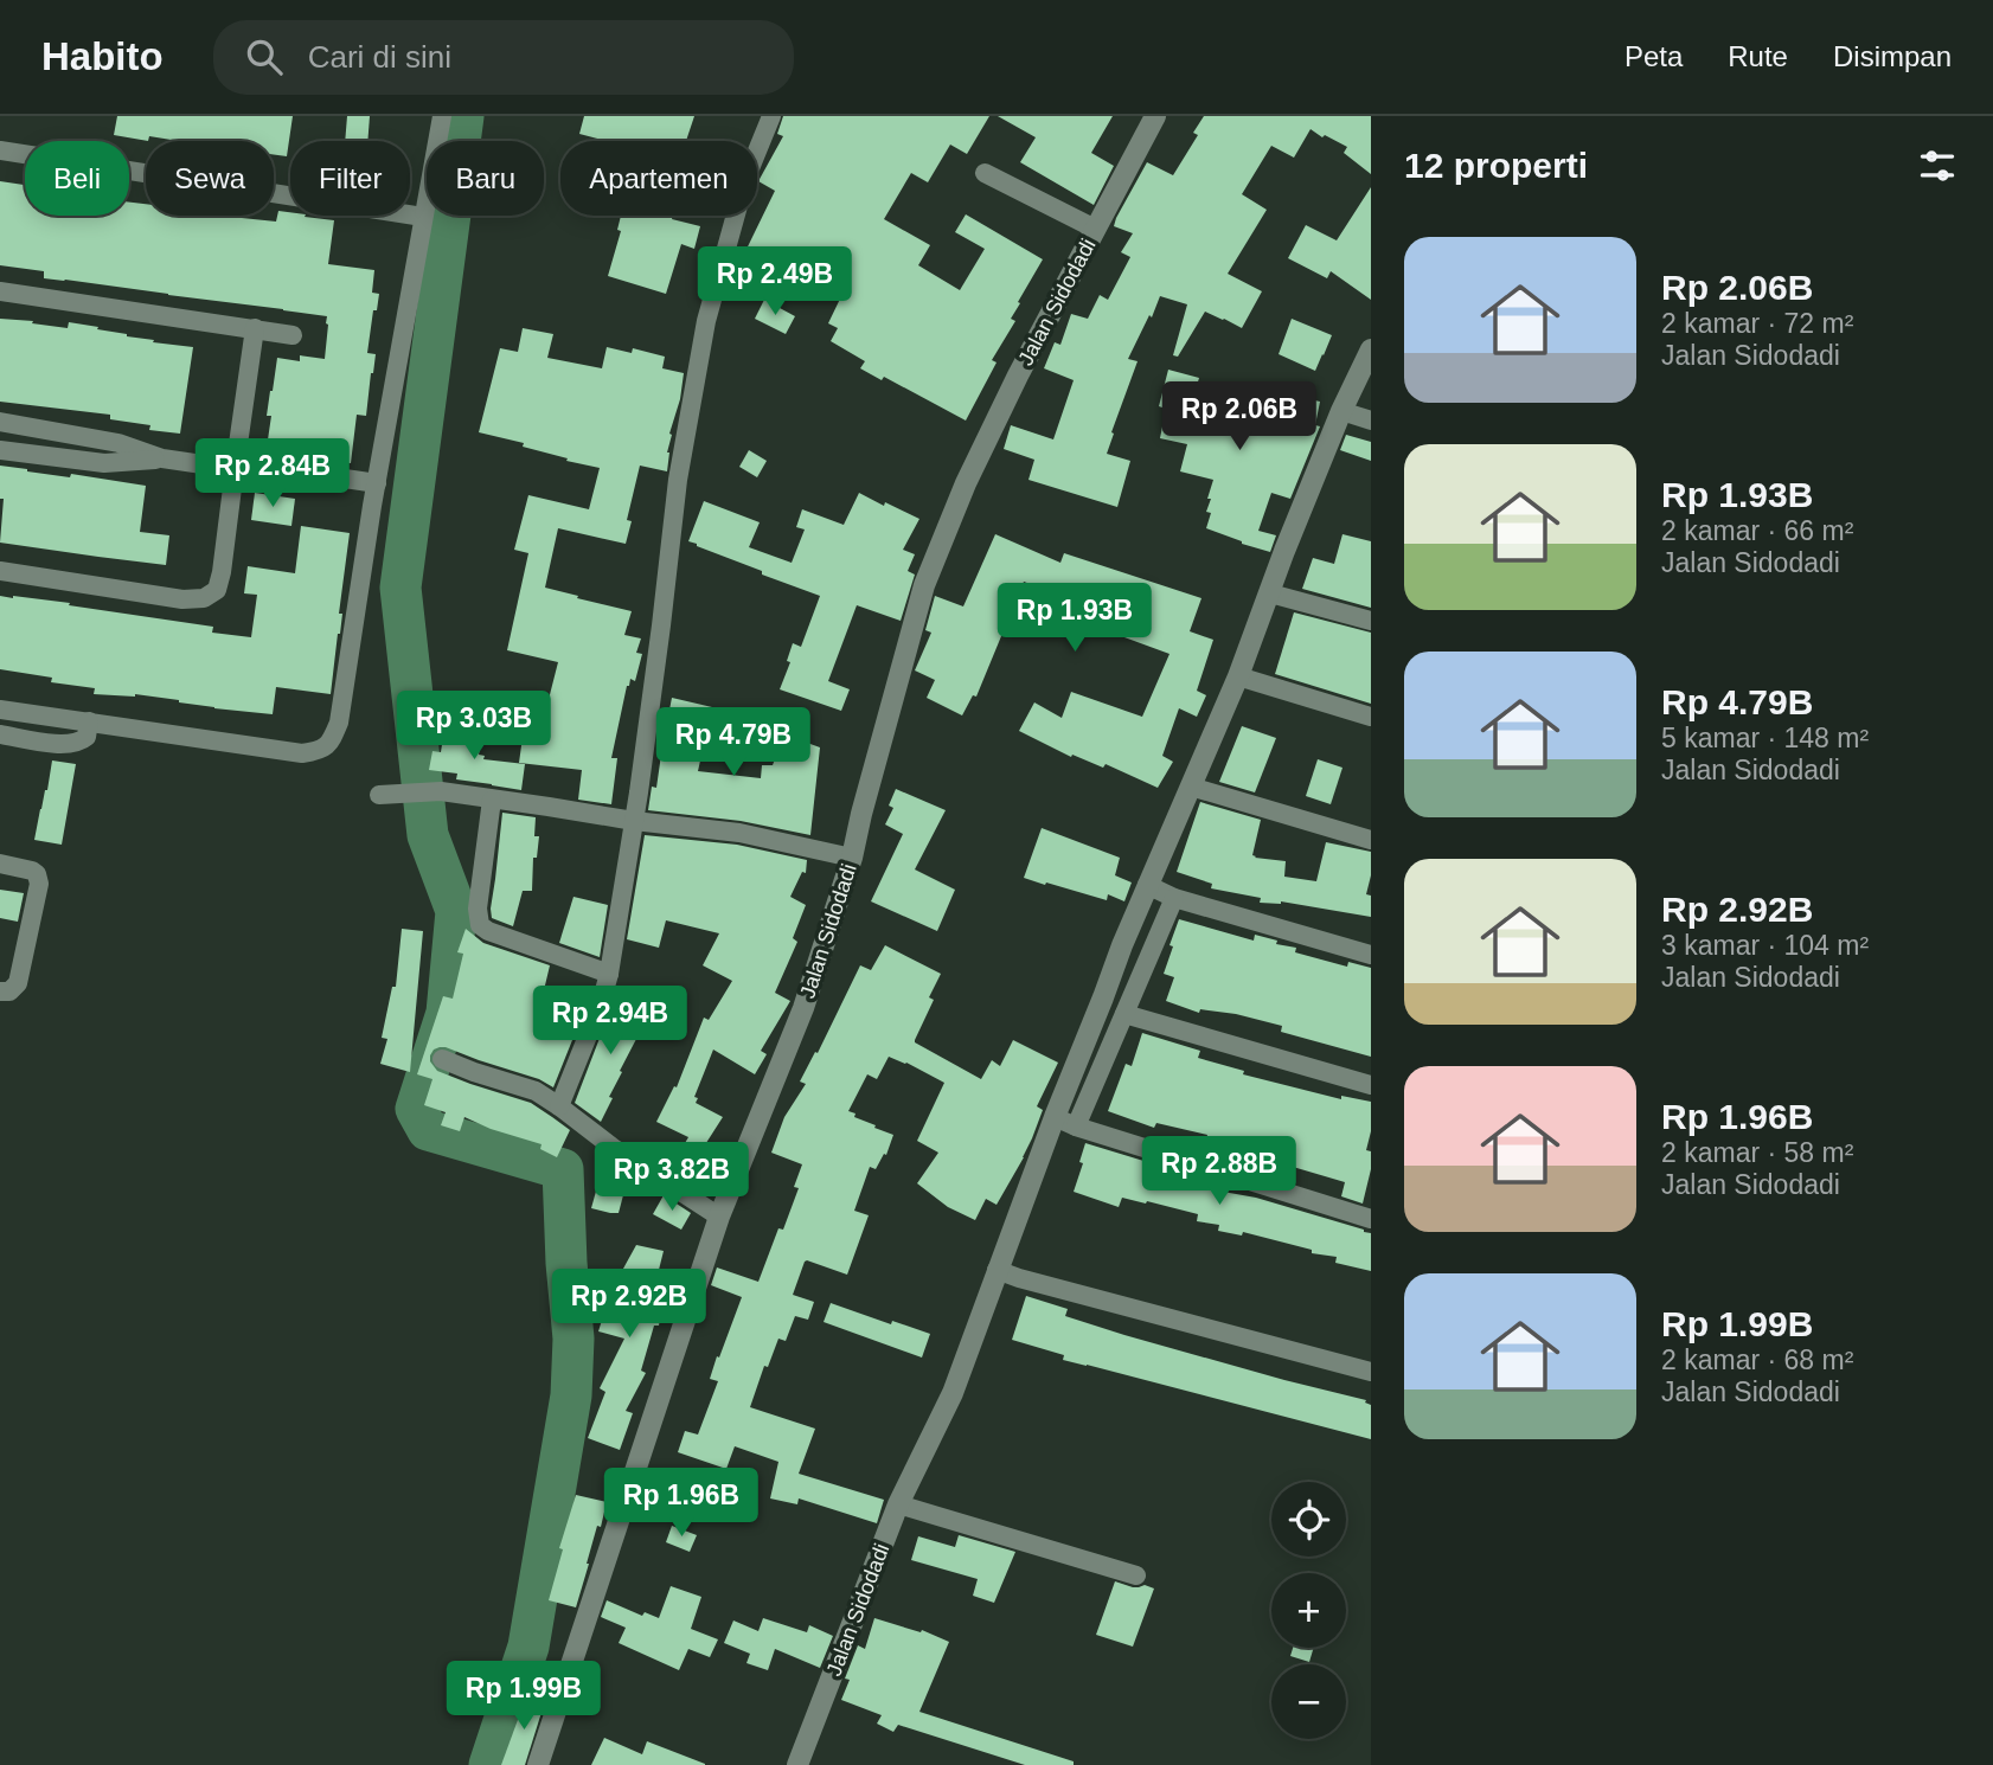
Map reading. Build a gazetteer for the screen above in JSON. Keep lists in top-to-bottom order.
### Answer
{
  "streets": {
    "street": ["Jalan Sidodadi"]
  },
  "page": {
    "header": "Habito",
    "search": "Cari di sini",
    "nav": ["Peta", "Rute", "Disimpan"],
    "heading": "12 properti",
    "chip": [
      "Beli",
      "Sewa",
      "Filter",
      "Baru",
      "Apartemen"
    ],
    "list": [
      {
        "name": "Rp 2.06B",
        "note": "2 kamar · 72 m² · Jalan Sidodadi"
      },
      {
        "name": "Rp 1.93B",
        "note": "2 kamar · 66 m² · Jalan Sidodadi"
      },
      {
        "name": "Rp 4.79B",
        "note": "5 kamar · 148 m² · Jalan Sidodadi"
      },
      {
        "name": "Rp 2.92B",
        "note": "3 kamar · 104 m² · Jalan Sidodadi"
      },
      {
        "name": "Rp 1.96B",
        "note": "2 kamar · 58 m² · Jalan Sidodadi"
      },
      {
        "name": "Rp 1.99B",
        "note": "2 kamar · 68 m² · Jalan Sidodadi"
      }
    ],
    "price": [
      "Rp 2.49B",
      "Rp 2.06B",
      "Rp 2.84B",
      "Rp 1.93B",
      "Rp 3.03B",
      "Rp 4.79B",
      "Rp 2.94B",
      "Rp 2.88B",
      "Rp 3.82B",
      "Rp 2.92B",
      "Rp 1.96B",
      "Rp 1.99B"
    ],
    "map_buttons": ["+", "−"]
  }
}
